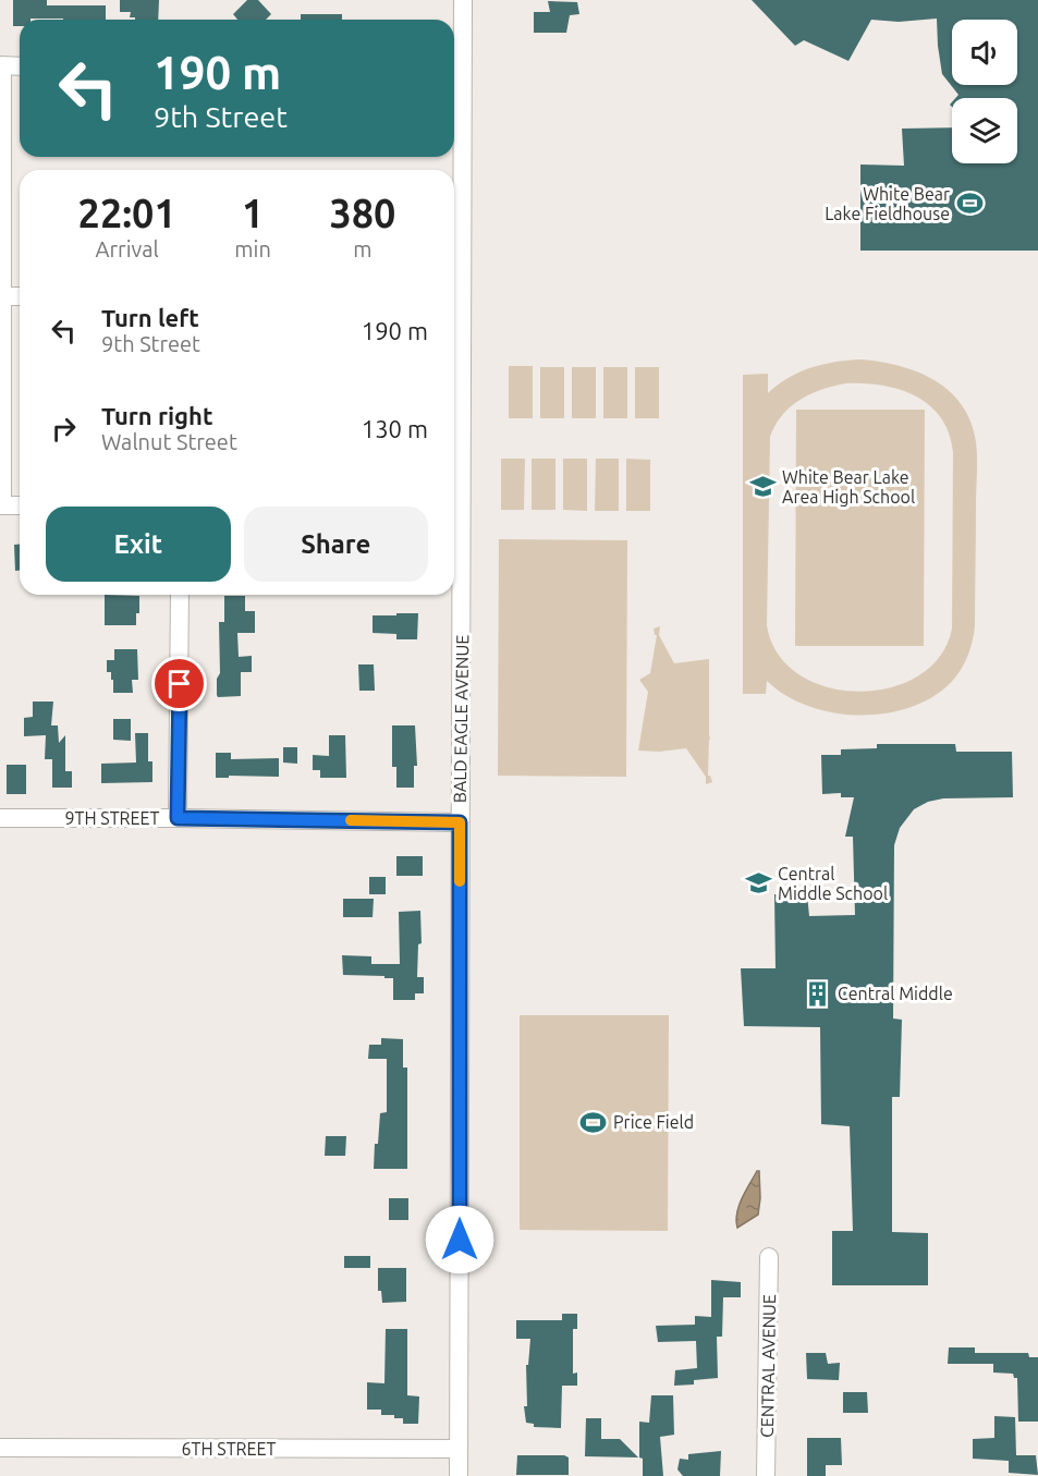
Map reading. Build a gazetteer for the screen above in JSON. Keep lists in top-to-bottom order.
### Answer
{
  "streets": {
    "street": [
      "BALD EAGLE AVENUE",
      "9TH STREET",
      "CENTRAL AVENUE",
      "6TH STREET"
    ]
  },
  "crossings": [
    ["BALD EAGLE AVENUE", "9TH STREET"],
    ["BALD EAGLE AVENUE", "6TH STREET"]
  ],
  "places": {
    "sports": ["White Bear Lake Fieldhouse", "Price Field"],
    "school or university": ["White Bear Lake Area High School", "Central Middle School"],
    "building": ["Central Middle"]
  },
  "page": {
    "turn": ["190 m", "9th Street"],
    "eta": [
      "22:01",
      "Arrival",
      "1",
      "min",
      "380",
      "m"
    ],
    "list": [
      {
        "name": "Turn left",
        "note": "9th Street",
        "value": "190 m"
      },
      {
        "name": "Turn right",
        "note": "Walnut Street",
        "value": "130 m"
      }
    ],
    "buttons": ["Exit", "Share"]
  }
}
